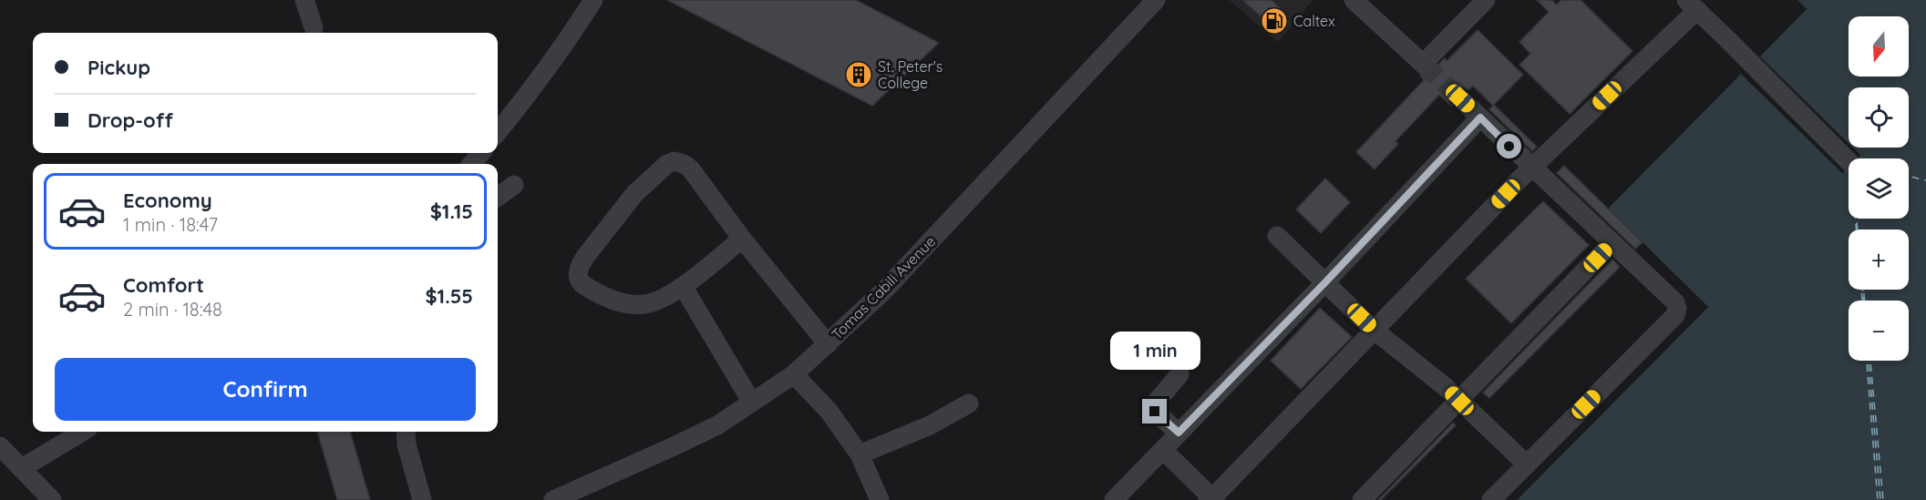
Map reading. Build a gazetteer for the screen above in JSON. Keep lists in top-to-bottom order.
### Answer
{
  "streets": {
    "street": ["Tomas Cabili Avenue"]
  },
  "places": {
    "fuel station": ["Caltex"],
    "building": ["St. Peter's College"]
  },
  "north": "bottom",
  "page": {
    "map_buttons": ["+", "−"],
    "banner": ["Pickup", "Drop-off"],
    "list": [
      {
        "name": "Economy",
        "note": "1 min · 18:47",
        "value": "$1.15"
      },
      {
        "name": "Comfort",
        "note": "2 min · 18:48",
        "value": "$1.55"
      }
    ],
    "bubble": "1 min",
    "buttons": "Confirm"
  }
}
